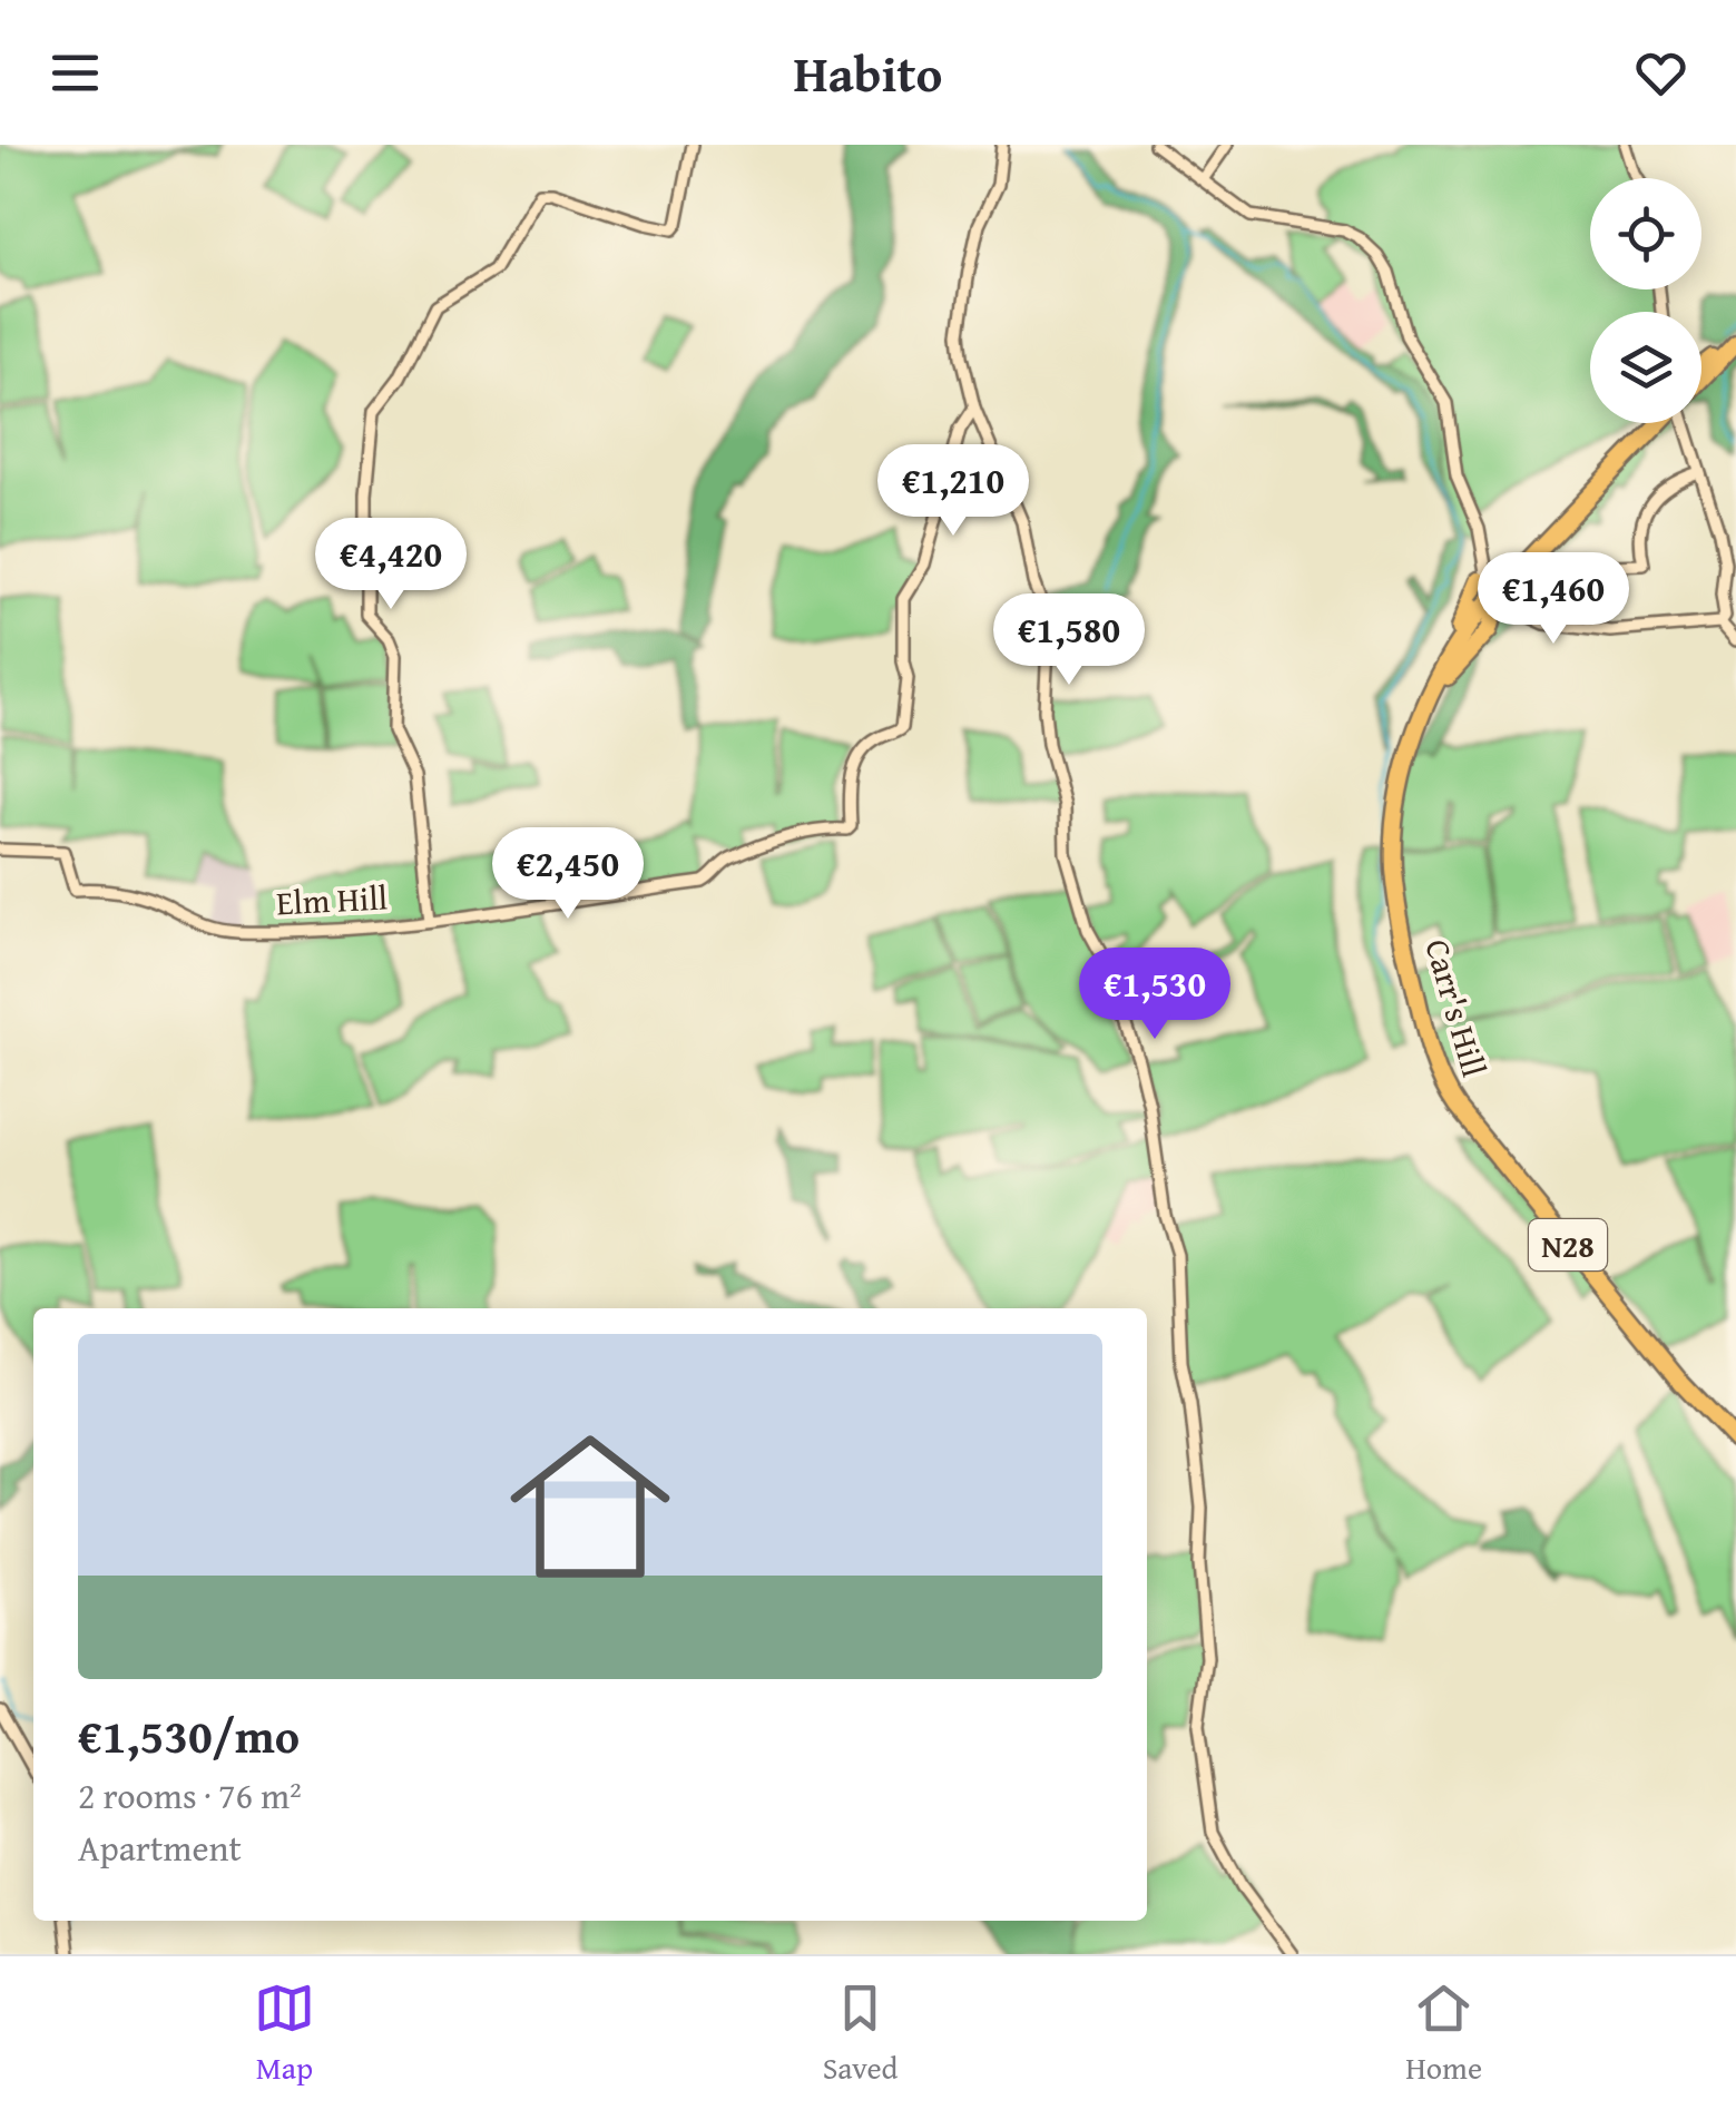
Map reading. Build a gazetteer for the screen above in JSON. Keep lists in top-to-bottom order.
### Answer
{
  "streets": {
    "highway": ["Carr's Hill", "N28"],
    "street": ["Elm Hill"]
  },
  "crossings": [
    ["Carr's Hill", "N28"]
  ],
  "page": {
    "header": "Habito",
    "price": [
      "€1,210",
      "€4,420",
      "€1,460",
      "€1,580",
      "€2,450",
      "€1,530"
    ],
    "list": [
      {
        "name": "€1,530/mo",
        "note": "2 rooms · 76 m² · Apartment"
      }
    ],
    "tabs": ["Map", "Saved", "Home"]
  }
}
